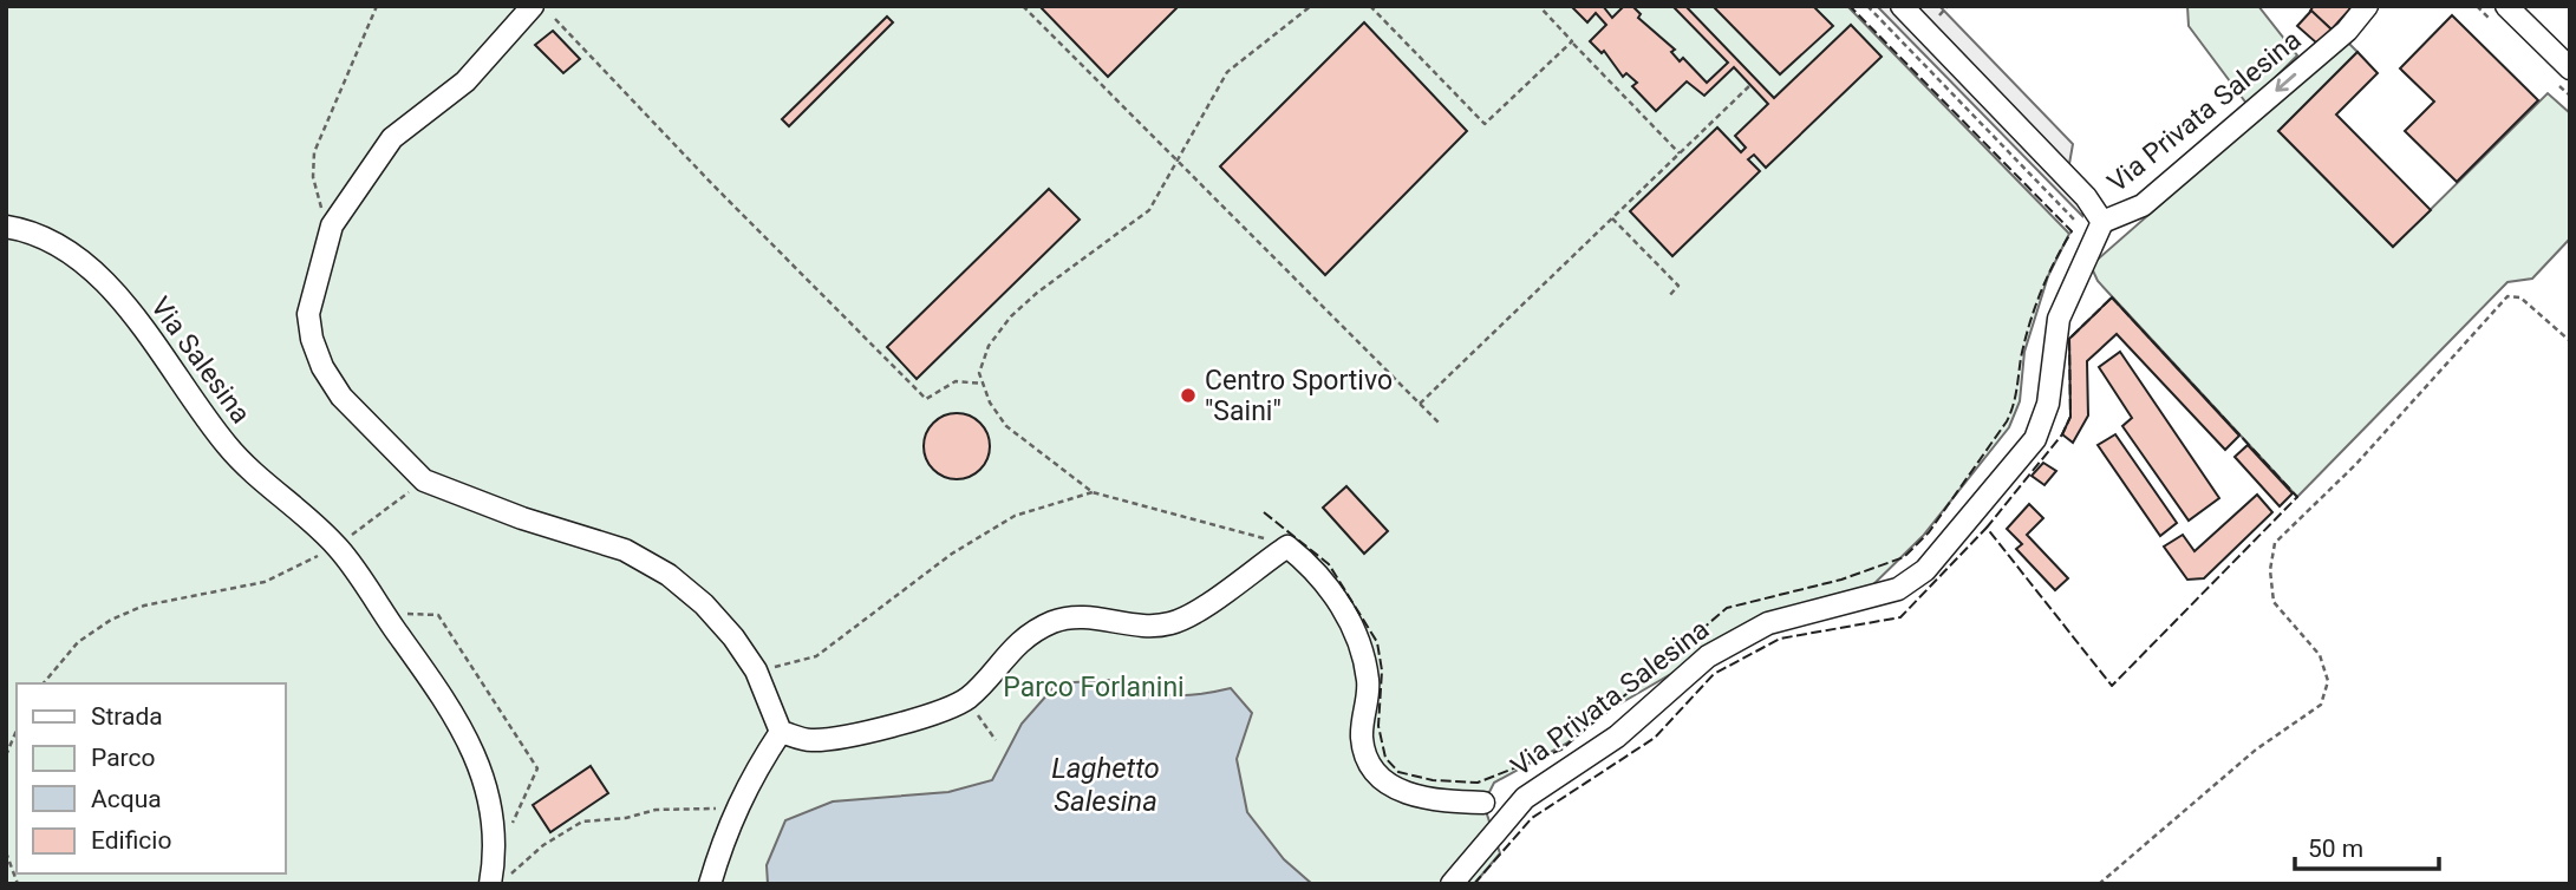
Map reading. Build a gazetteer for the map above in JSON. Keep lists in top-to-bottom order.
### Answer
{
  "streets": {
    "street": ["Via Privata Salesina", "Via Salesina"]
  },
  "water": ["Laghetto Salesina"],
  "parks": ["Parco Forlanini"],
  "places": ["Centro Sportivo \"Saini\""],
  "legend": [
    "Strada",
    "Parco",
    "Acqua",
    "Edificio"
  ],
  "scale_bar": "50 m"
}
